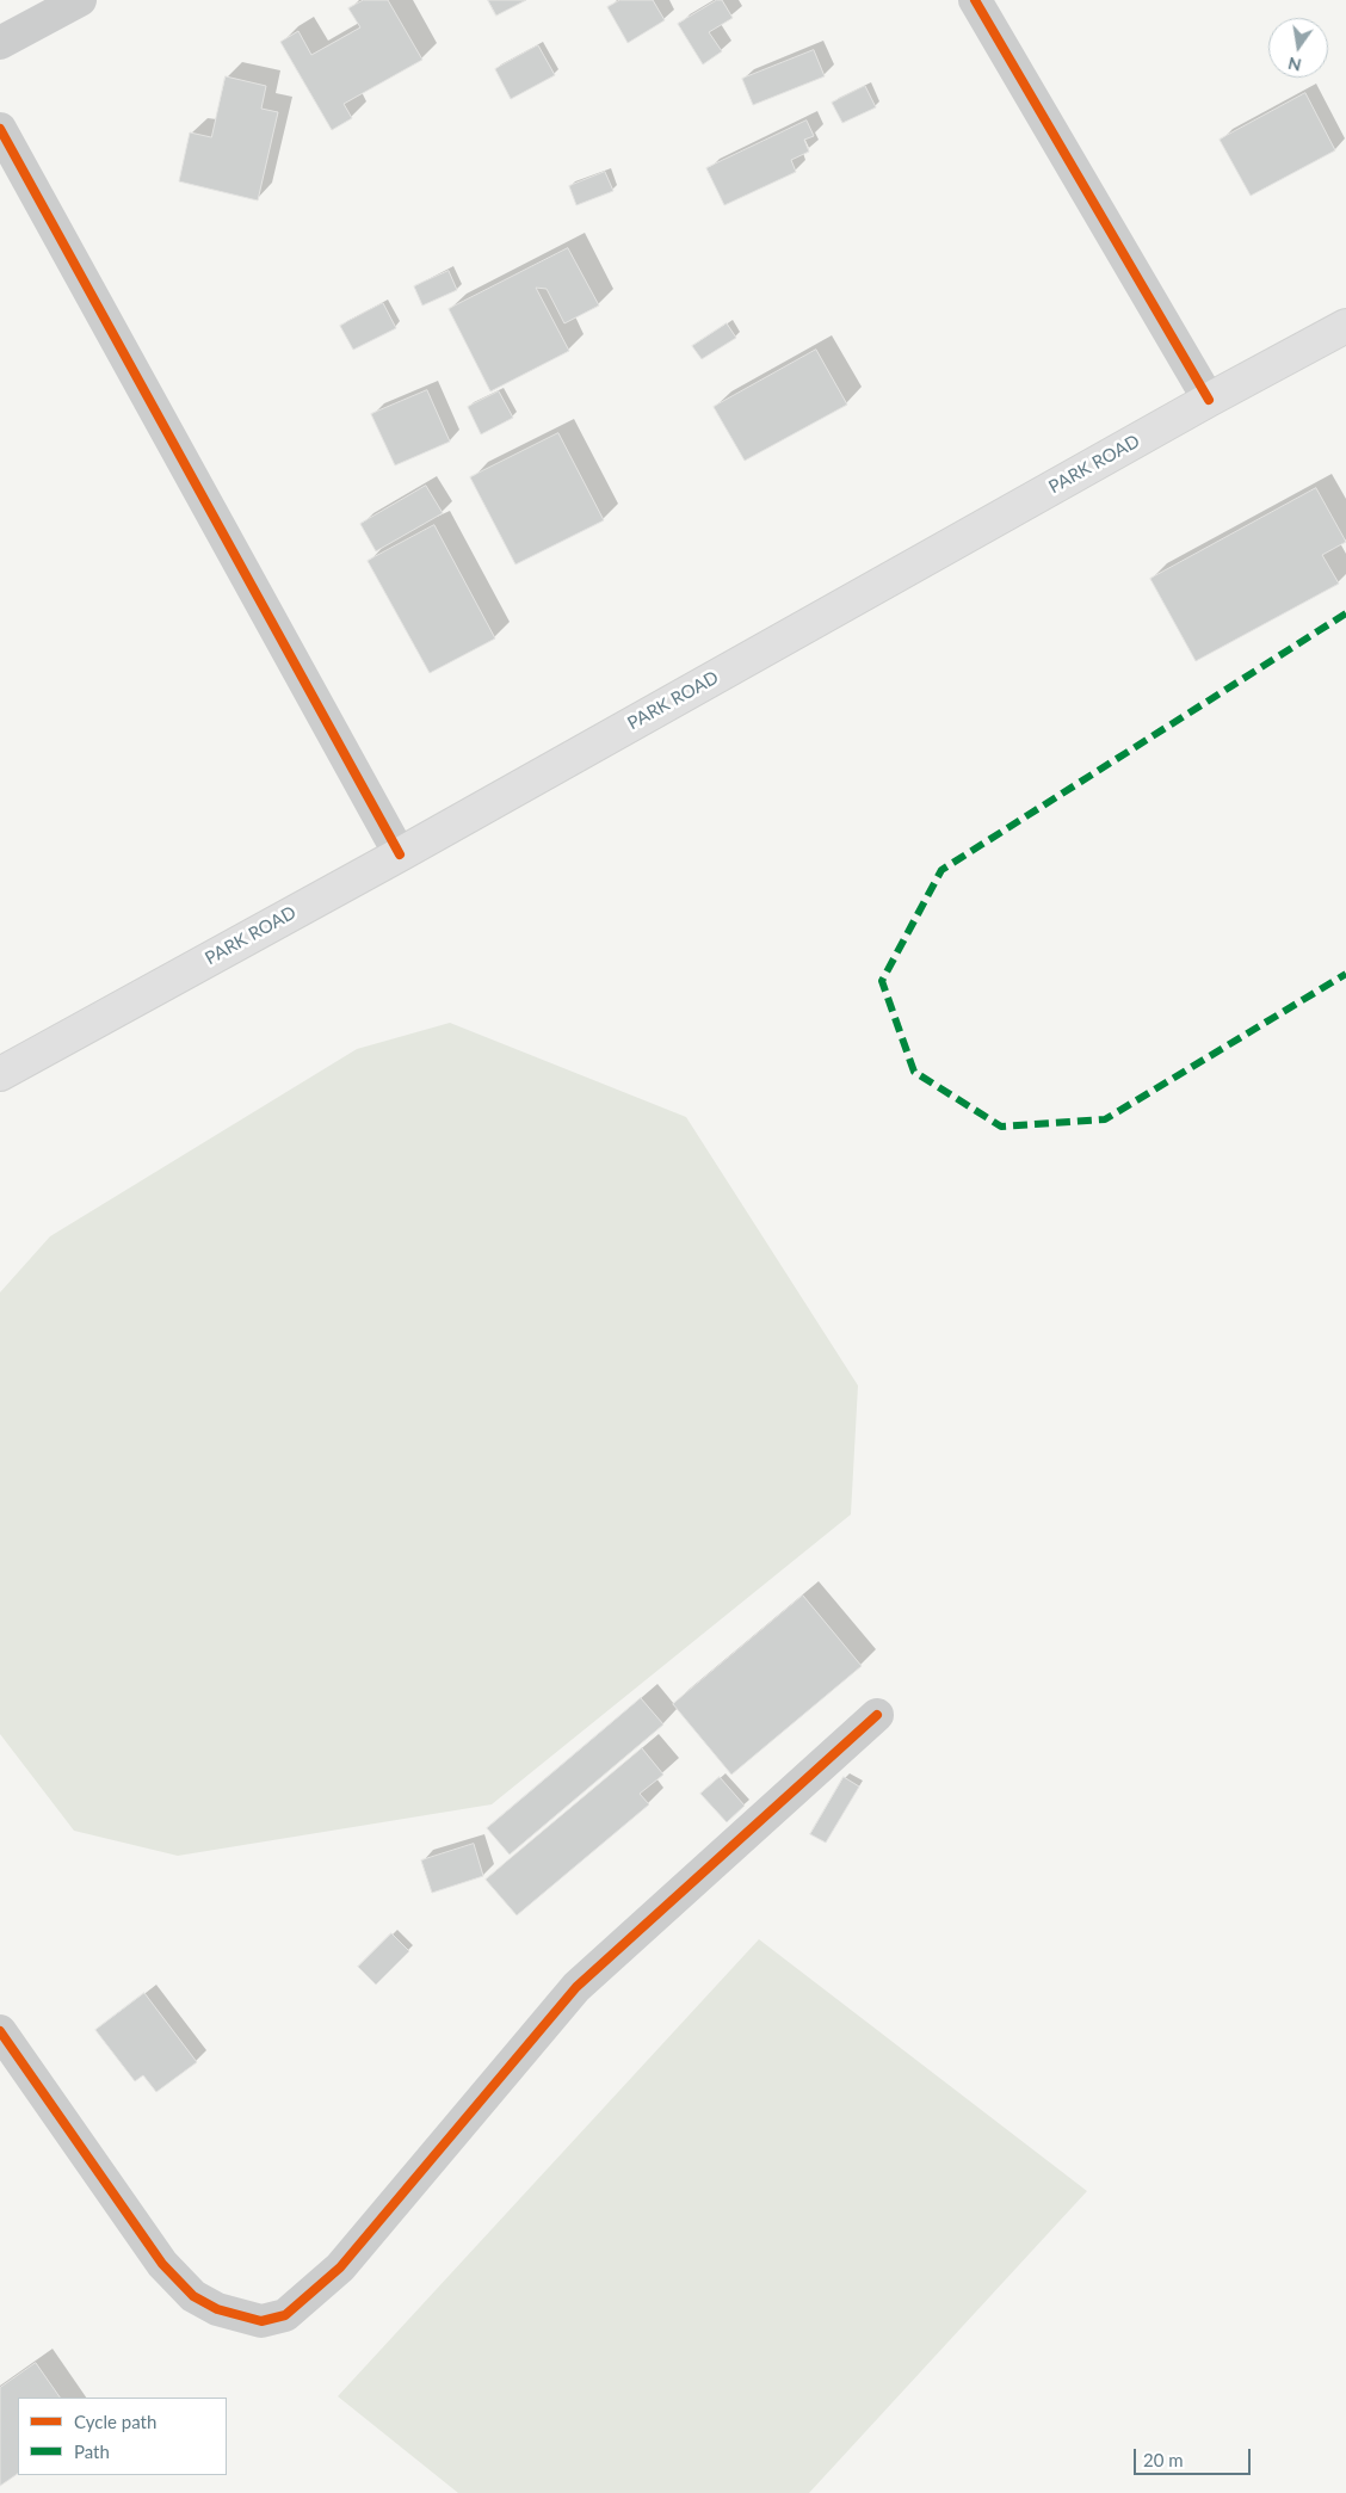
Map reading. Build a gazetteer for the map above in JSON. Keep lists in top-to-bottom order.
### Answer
{
  "streets": {
    "highway": ["PARK ROAD"]
  },
  "legend": ["Cycle path", "Path"],
  "scale_bar": "20 m",
  "north": "bottom"
}
